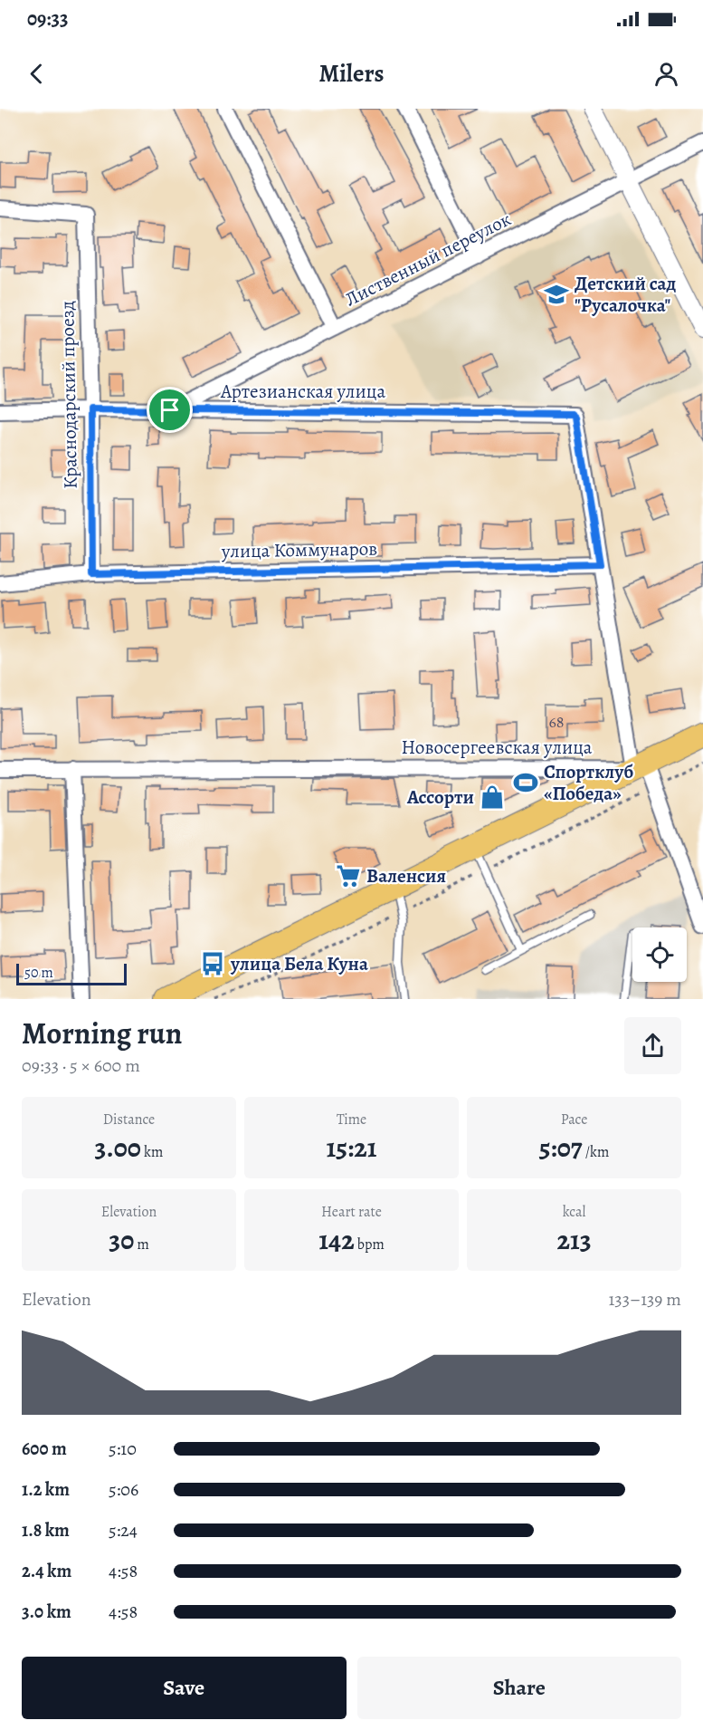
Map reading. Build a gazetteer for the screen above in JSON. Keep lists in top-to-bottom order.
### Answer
{
  "streets": {
    "street": [
      "Лиственный переулок",
      "Артезианская улица",
      "Краснодарский проезд",
      "улица Коммунаров",
      "Новосергеевская улица"
    ]
  },
  "crossings": [
    ["Лиственный переулок", "Артезианская улица"],
    ["Артезианская улица", "Краснодарский проезд"],
    ["Артезианская улица", "улица Коммунаров"],
    ["Краснодарский проезд", "улица Коммунаров"]
  ],
  "places": {
    "school or university": ["Детский сад \"Русалочка\""],
    "sports": ["Спортклуб «Победа»"],
    "shop": ["Ассорти"],
    "supermarket": ["Валенсия"],
    "bus stop": ["улица Бела Куна"]
  },
  "house_numbers": ["68"],
  "scale_bar": "50 m",
  "page": {
    "status": "09:33",
    "header": "Milers",
    "scale": "50 m",
    "heading": ["Morning run", "09:33 · 5 × 600 m"],
    "stats": [
      ["Distance", "3.00 km"],
      ["Time", "15:21"],
      ["Pace", "5:07 /km"],
      ["Elevation", "30 m"],
      ["Heart rate", "142 bpm"],
      ["kcal", "213"]
    ],
    "chart": ["Elevation", "133–139 m"],
    "list": [
      {
        "name": "600 m",
        "note": "5:10"
      },
      {
        "name": "1.2 km",
        "note": "5:06"
      },
      {
        "name": "1.8 km",
        "note": "5:24"
      },
      {
        "name": "2.4 km",
        "note": "4:58"
      },
      {
        "name": "3.0 km",
        "note": "4:58"
      }
    ],
    "buttons": ["Save", "Share"]
  }
}
